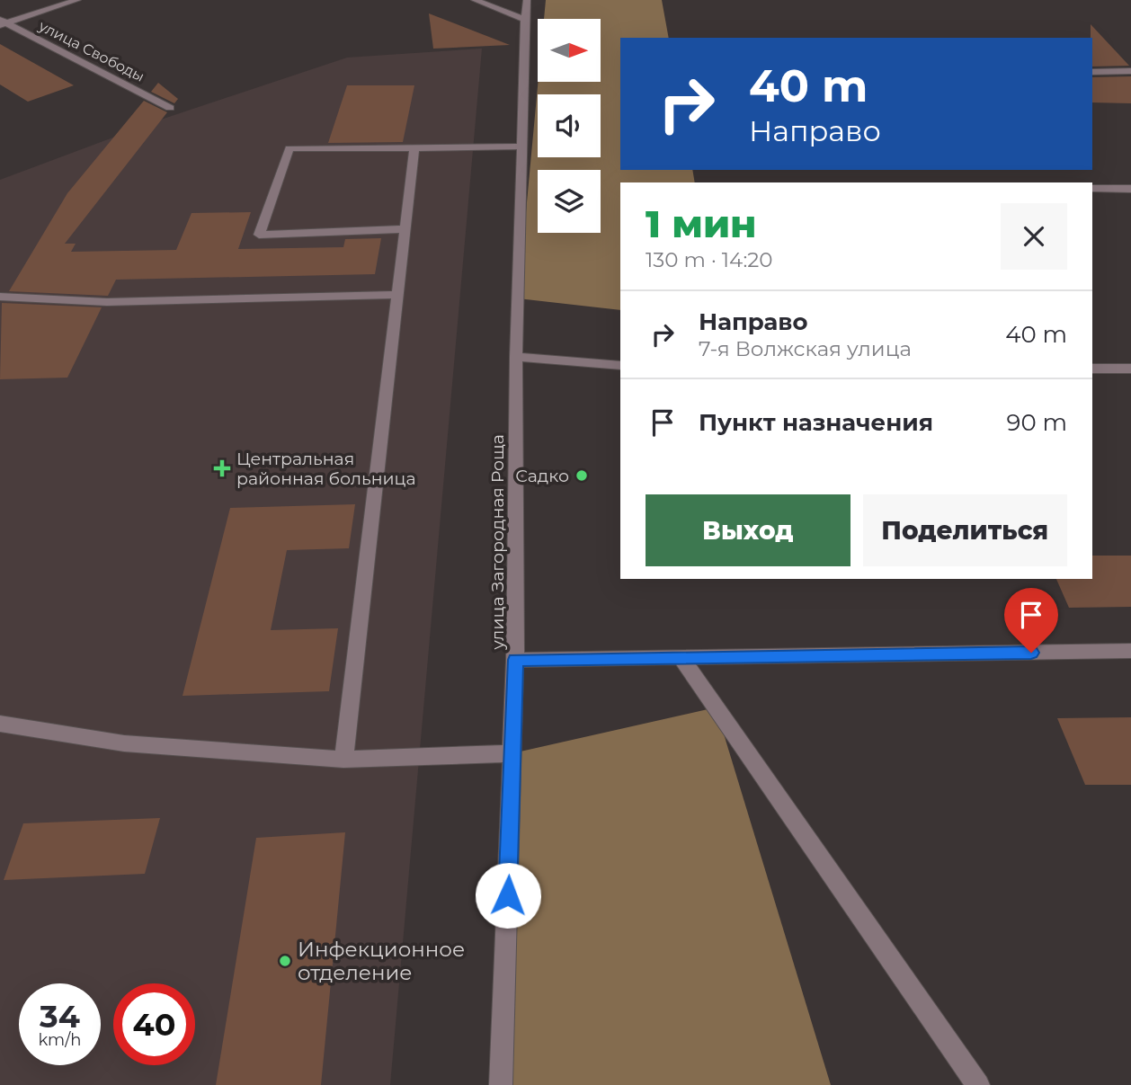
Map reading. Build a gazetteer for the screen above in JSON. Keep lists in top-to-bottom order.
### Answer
{
  "streets": {
    "street": ["улица Свободы", "улица Загородная Роща"]
  },
  "places": {
    "health": ["Центральная районная больница"],
    "other": ["Садко", "Инфекционное отделение"]
  },
  "north": "right",
  "page": {
    "turn": ["40 m", "Направо"],
    "heading": ["1 мин", "130 m · 14:20"],
    "list": [
      {
        "name": "Направо",
        "note": "7-я Волжская улица",
        "value": "40 m"
      },
      {
        "name": "Пункт назначения",
        "value": "90 m"
      }
    ],
    "buttons": ["Выход", "Поделиться"],
    "speed": "34 km/h",
    "limit": "40"
  }
}
